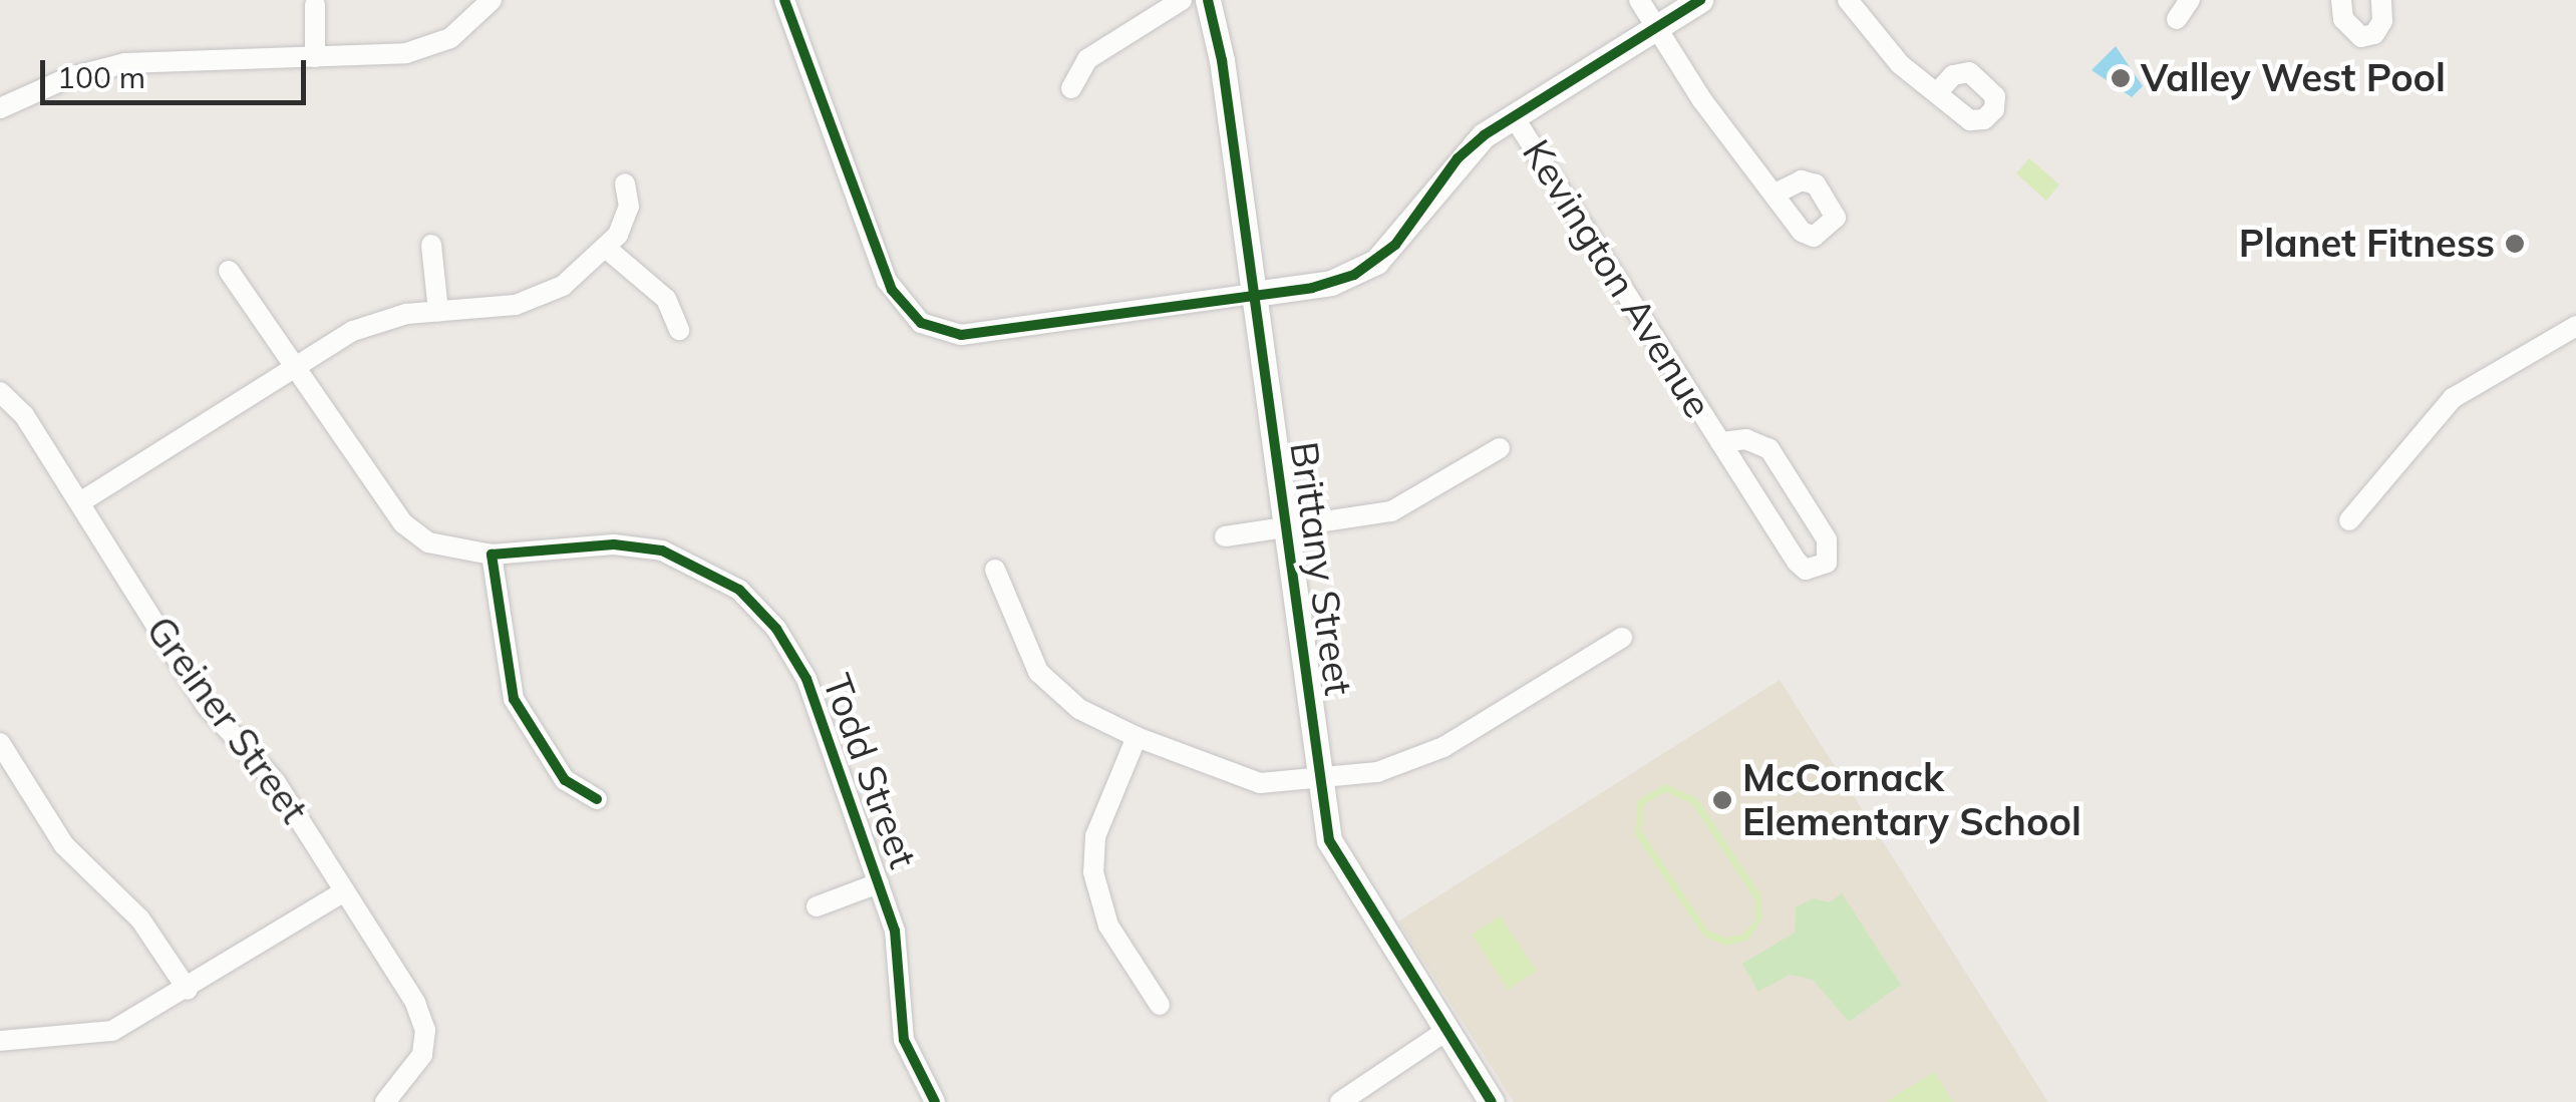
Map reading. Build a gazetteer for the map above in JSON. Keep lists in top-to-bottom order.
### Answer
{
  "streets": {
    "street": [
      "Kevington Avenue",
      "Brittany Street",
      "Greiner Street",
      "Todd Street"
    ]
  },
  "crossings": [
    ["Kevington Avenue", "Brittany Street"]
  ],
  "places": ["Valley West Pool", "Planet Fitness", "McCornack Elementary School"],
  "scale_bar": "100 m"
}
